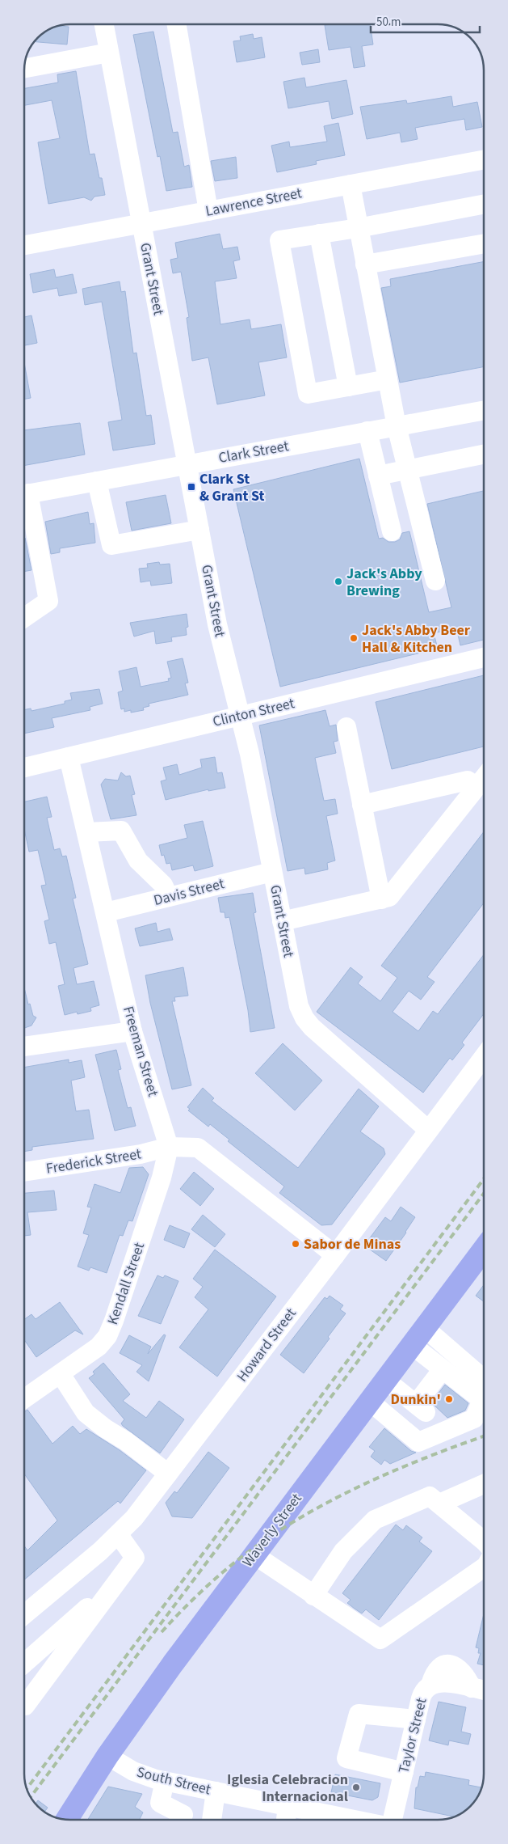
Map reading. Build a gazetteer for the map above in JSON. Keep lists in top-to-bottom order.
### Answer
{
  "streets": {
    "main road": ["Waverly Street"],
    "street": [
      "Lawrence Street",
      "Grant Street",
      "Clark Street",
      "Clinton Street",
      "Davis Street",
      "Freeman Street",
      "Frederick Street",
      "Kendall Street",
      "Howard Street",
      "Taylor Street",
      "South Street"
    ]
  },
  "crossings": [
    ["Lawrence Street", "Grant Street"],
    ["Grant Street", "Clark Street"],
    ["Grant Street", "Clinton Street"],
    ["Grant Street", "Davis Street"],
    ["Grant Street", "Howard Street"],
    ["Clinton Street", "Freeman Street"],
    ["Davis Street", "Freeman Street"],
    ["Freeman Street", "Frederick Street"],
    ["Freeman Street", "Kendall Street"],
    ["Frederick Street", "Kendall Street"],
    ["Waverly Street", "South Street"]
  ],
  "places": {
    "transit": ["Clark St & Grant St"],
    "other": [
      "Jack's Abby Brewing",
      "Jack's Abby Beer Hall & Kitchen",
      "Sabor de Minas",
      "Dunkin'",
      "Iglesia Celebracion Internacional"
    ]
  },
  "scale_bar": "50 m"
}
